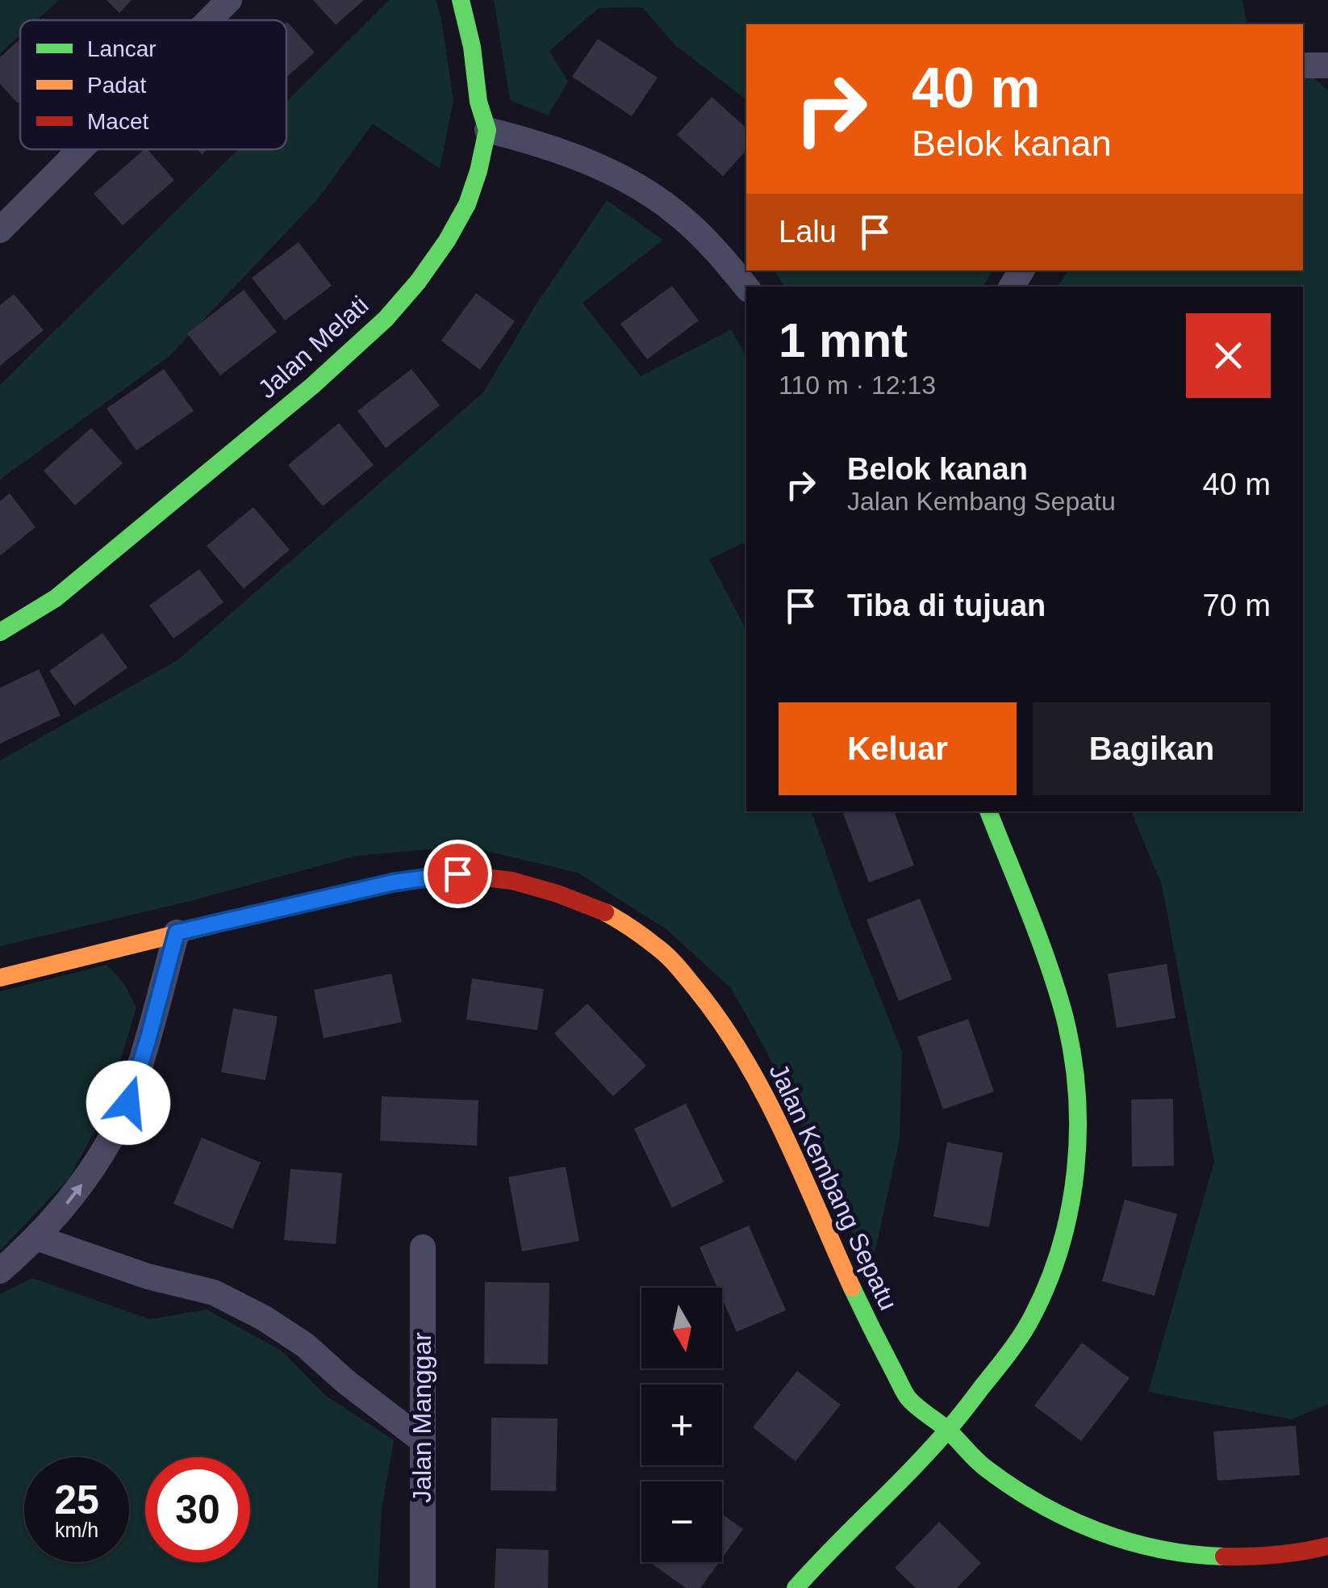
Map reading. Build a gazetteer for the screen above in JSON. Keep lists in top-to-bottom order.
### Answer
{
  "streets": {
    "street": ["Jalan Melati", "Jalan Kembang Sepatu", "Jalan Manggar"]
  },
  "legend": ["Lancar", "Padat", "Macet"],
  "north": "bottom",
  "page": {
    "turn": ["40 m", "Belok kanan"],
    "then": "Lalu",
    "heading": ["1 mnt", "110 m · 12:13"],
    "list": [
      {
        "name": "Belok kanan",
        "note": "Jalan Kembang Sepatu",
        "value": "40 m"
      },
      {
        "name": "Tiba di tujuan",
        "value": "70 m"
      }
    ],
    "buttons": ["Keluar", "Bagikan"],
    "map_buttons": ["+", "−"],
    "speed": "25 km/h",
    "limit": "30"
  }
}
